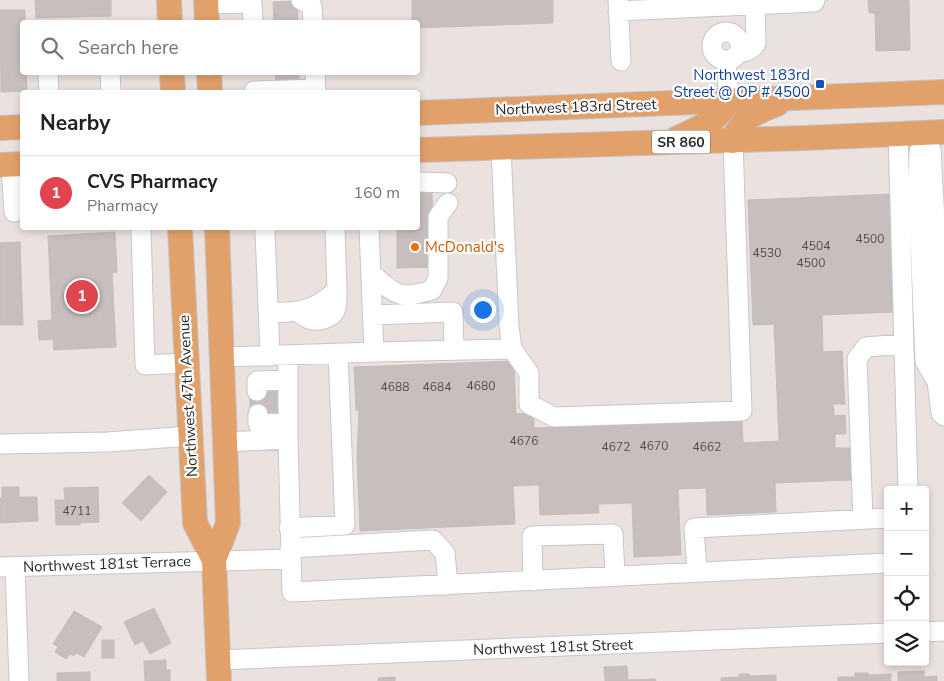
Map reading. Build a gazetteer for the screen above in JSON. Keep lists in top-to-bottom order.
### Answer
{
  "streets": {
    "main road": ["Northwest 183rd Street", "SR 860", "Northwest 47th Avenue"],
    "street": ["Northwest 181st Terrace", "Northwest 181st Street"]
  },
  "crossings": [
    ["Northwest 47th Avenue", "Northwest 181st Terrace"],
    ["Northwest 47th Avenue", "Northwest 181st Street"]
  ],
  "places": {
    "transit": ["Northwest 183rd Street @ OP # 4500"],
    "other": ["McDonald's"]
  },
  "house_numbers": [
    "4500",
    "4504",
    "4530",
    "4500",
    "4680",
    "4688",
    "4684",
    "4676",
    "4670",
    "4672",
    "4662",
    "4711"
  ],
  "page": {
    "search": "Search here",
    "heading": "Nearby",
    "list": [
      {
        "mark": "1",
        "name": "CVS Pharmacy",
        "note": "Pharmacy",
        "value": "160 m"
      }
    ],
    "pins": "1",
    "map_buttons": ["+", "−"]
  }
}
